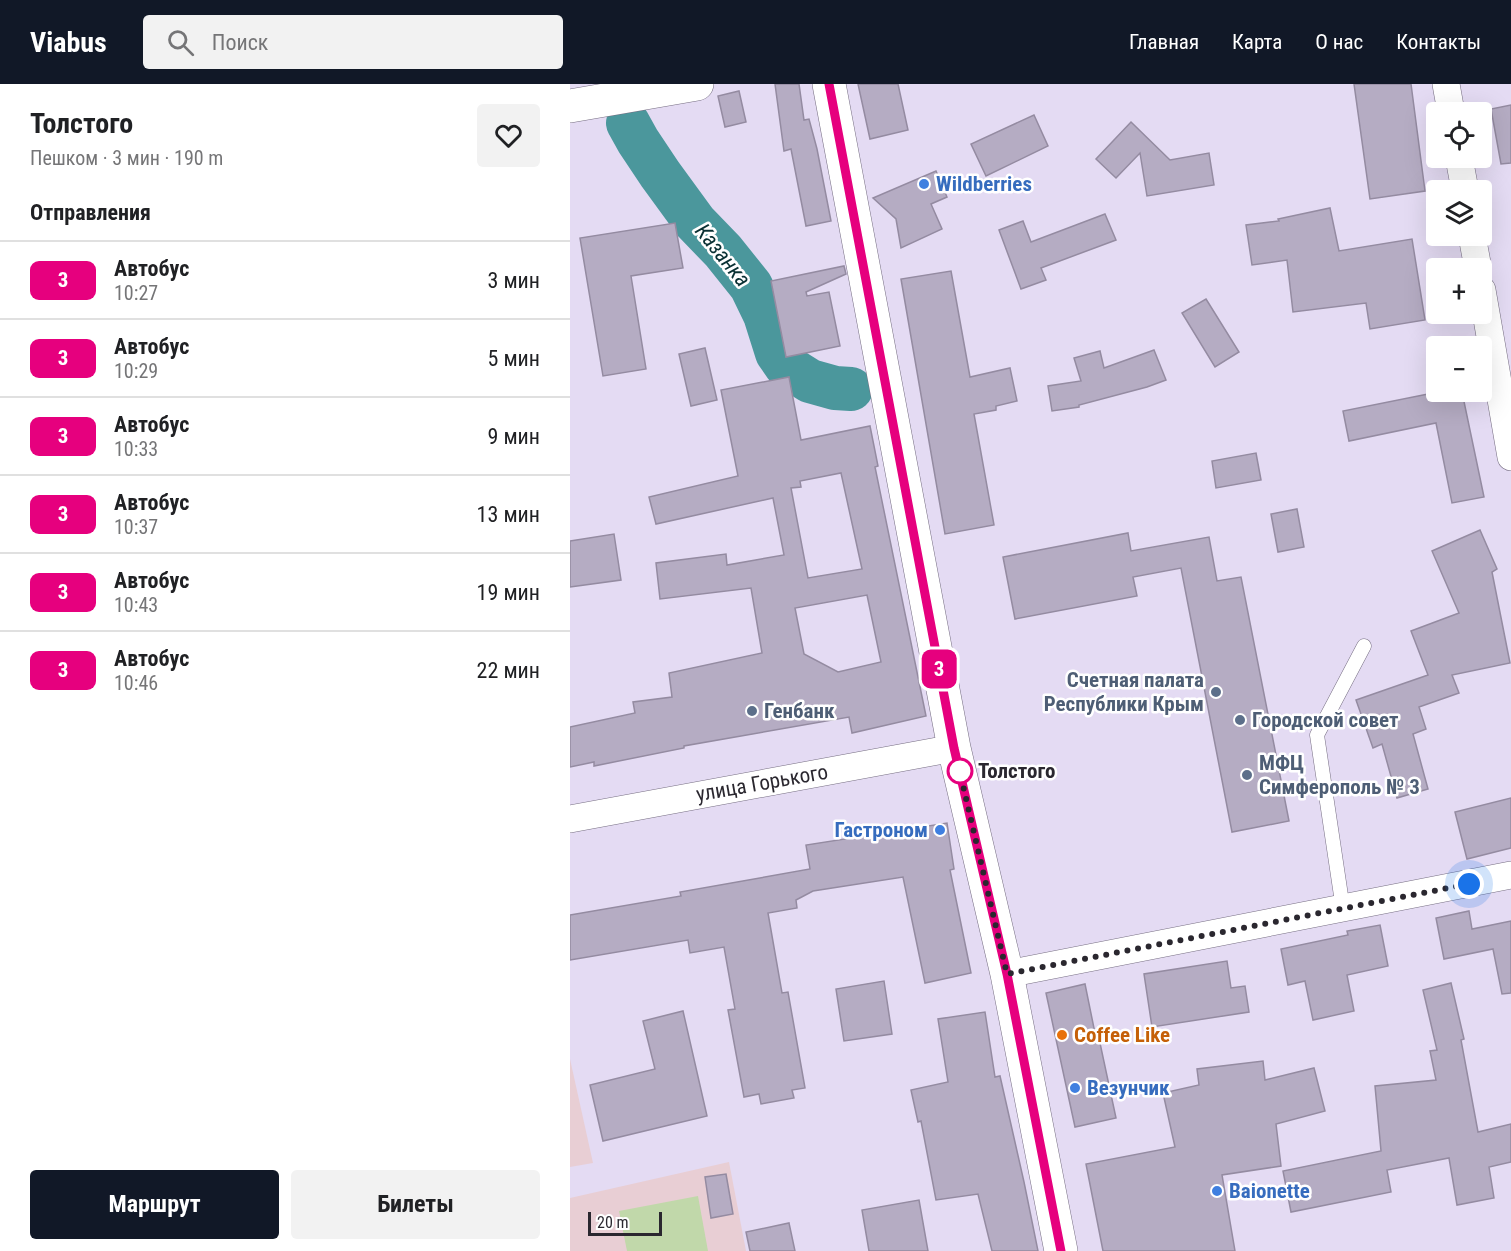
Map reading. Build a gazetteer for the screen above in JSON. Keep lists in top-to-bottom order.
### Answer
{
  "streets": {
    "street": ["улица Горького"]
  },
  "water": ["Казанка"],
  "places": [
    "Wildberries",
    "Счетная палата Республики Крым",
    "Генбанк",
    "Городской совет",
    "Толстого",
    "МФЦ Симферополь № 3",
    "Гастроном",
    "Coffee Like",
    "Везунчик",
    "Baionette"
  ],
  "lines": ["bus line 3"],
  "scale_bar": "20 m",
  "page": {
    "header": "Viabus",
    "search": "Поиск",
    "nav": [
      "Главная",
      "Карта",
      "О нас",
      "Контакты"
    ],
    "heading": [
      ["Толстого", "Пешком · 3 мин · 190 m"],
      "Отправления"
    ],
    "on_map": "3",
    "map_buttons": ["+", "−"],
    "list": [
      {
        "mark": "3",
        "name": "Автобус",
        "note": "10:27",
        "value": "3 мин"
      },
      {
        "mark": "3",
        "name": "Автобус",
        "note": "10:29",
        "value": "5 мин"
      },
      {
        "mark": "3",
        "name": "Автобус",
        "note": "10:33",
        "value": "9 мин"
      },
      {
        "mark": "3",
        "name": "Автобус",
        "note": "10:37",
        "value": "13 мин"
      },
      {
        "mark": "3",
        "name": "Автобус",
        "note": "10:43",
        "value": "19 мин"
      },
      {
        "mark": "3",
        "name": "Автобус",
        "note": "10:46",
        "value": "22 мин"
      }
    ],
    "buttons": ["Маршрут", "Билеты"],
    "scale": "20 m"
  }
}
